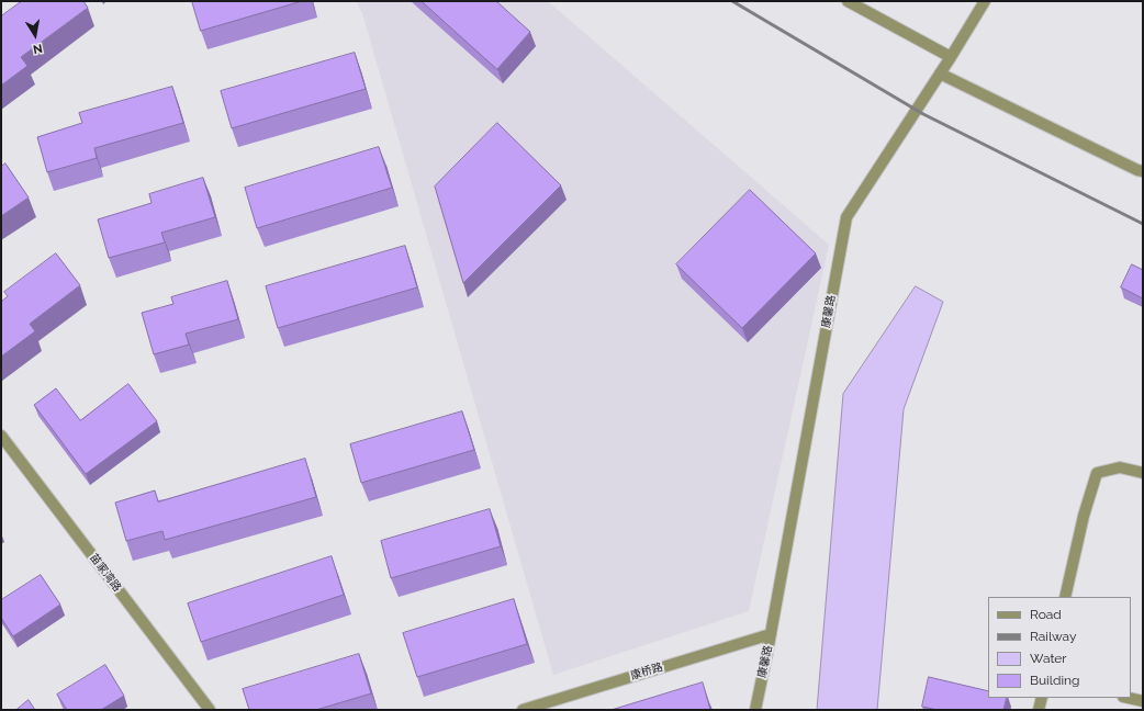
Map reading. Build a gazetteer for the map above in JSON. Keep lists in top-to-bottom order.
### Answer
{
  "streets": {
    "street": ["康馨路", "苗家湾路", "康桥路"]
  },
  "crossings": [
    ["康馨路", "康桥路"]
  ],
  "legend": [
    "Road",
    "Railway",
    "Water",
    "Building"
  ],
  "north": "bottom"
}
